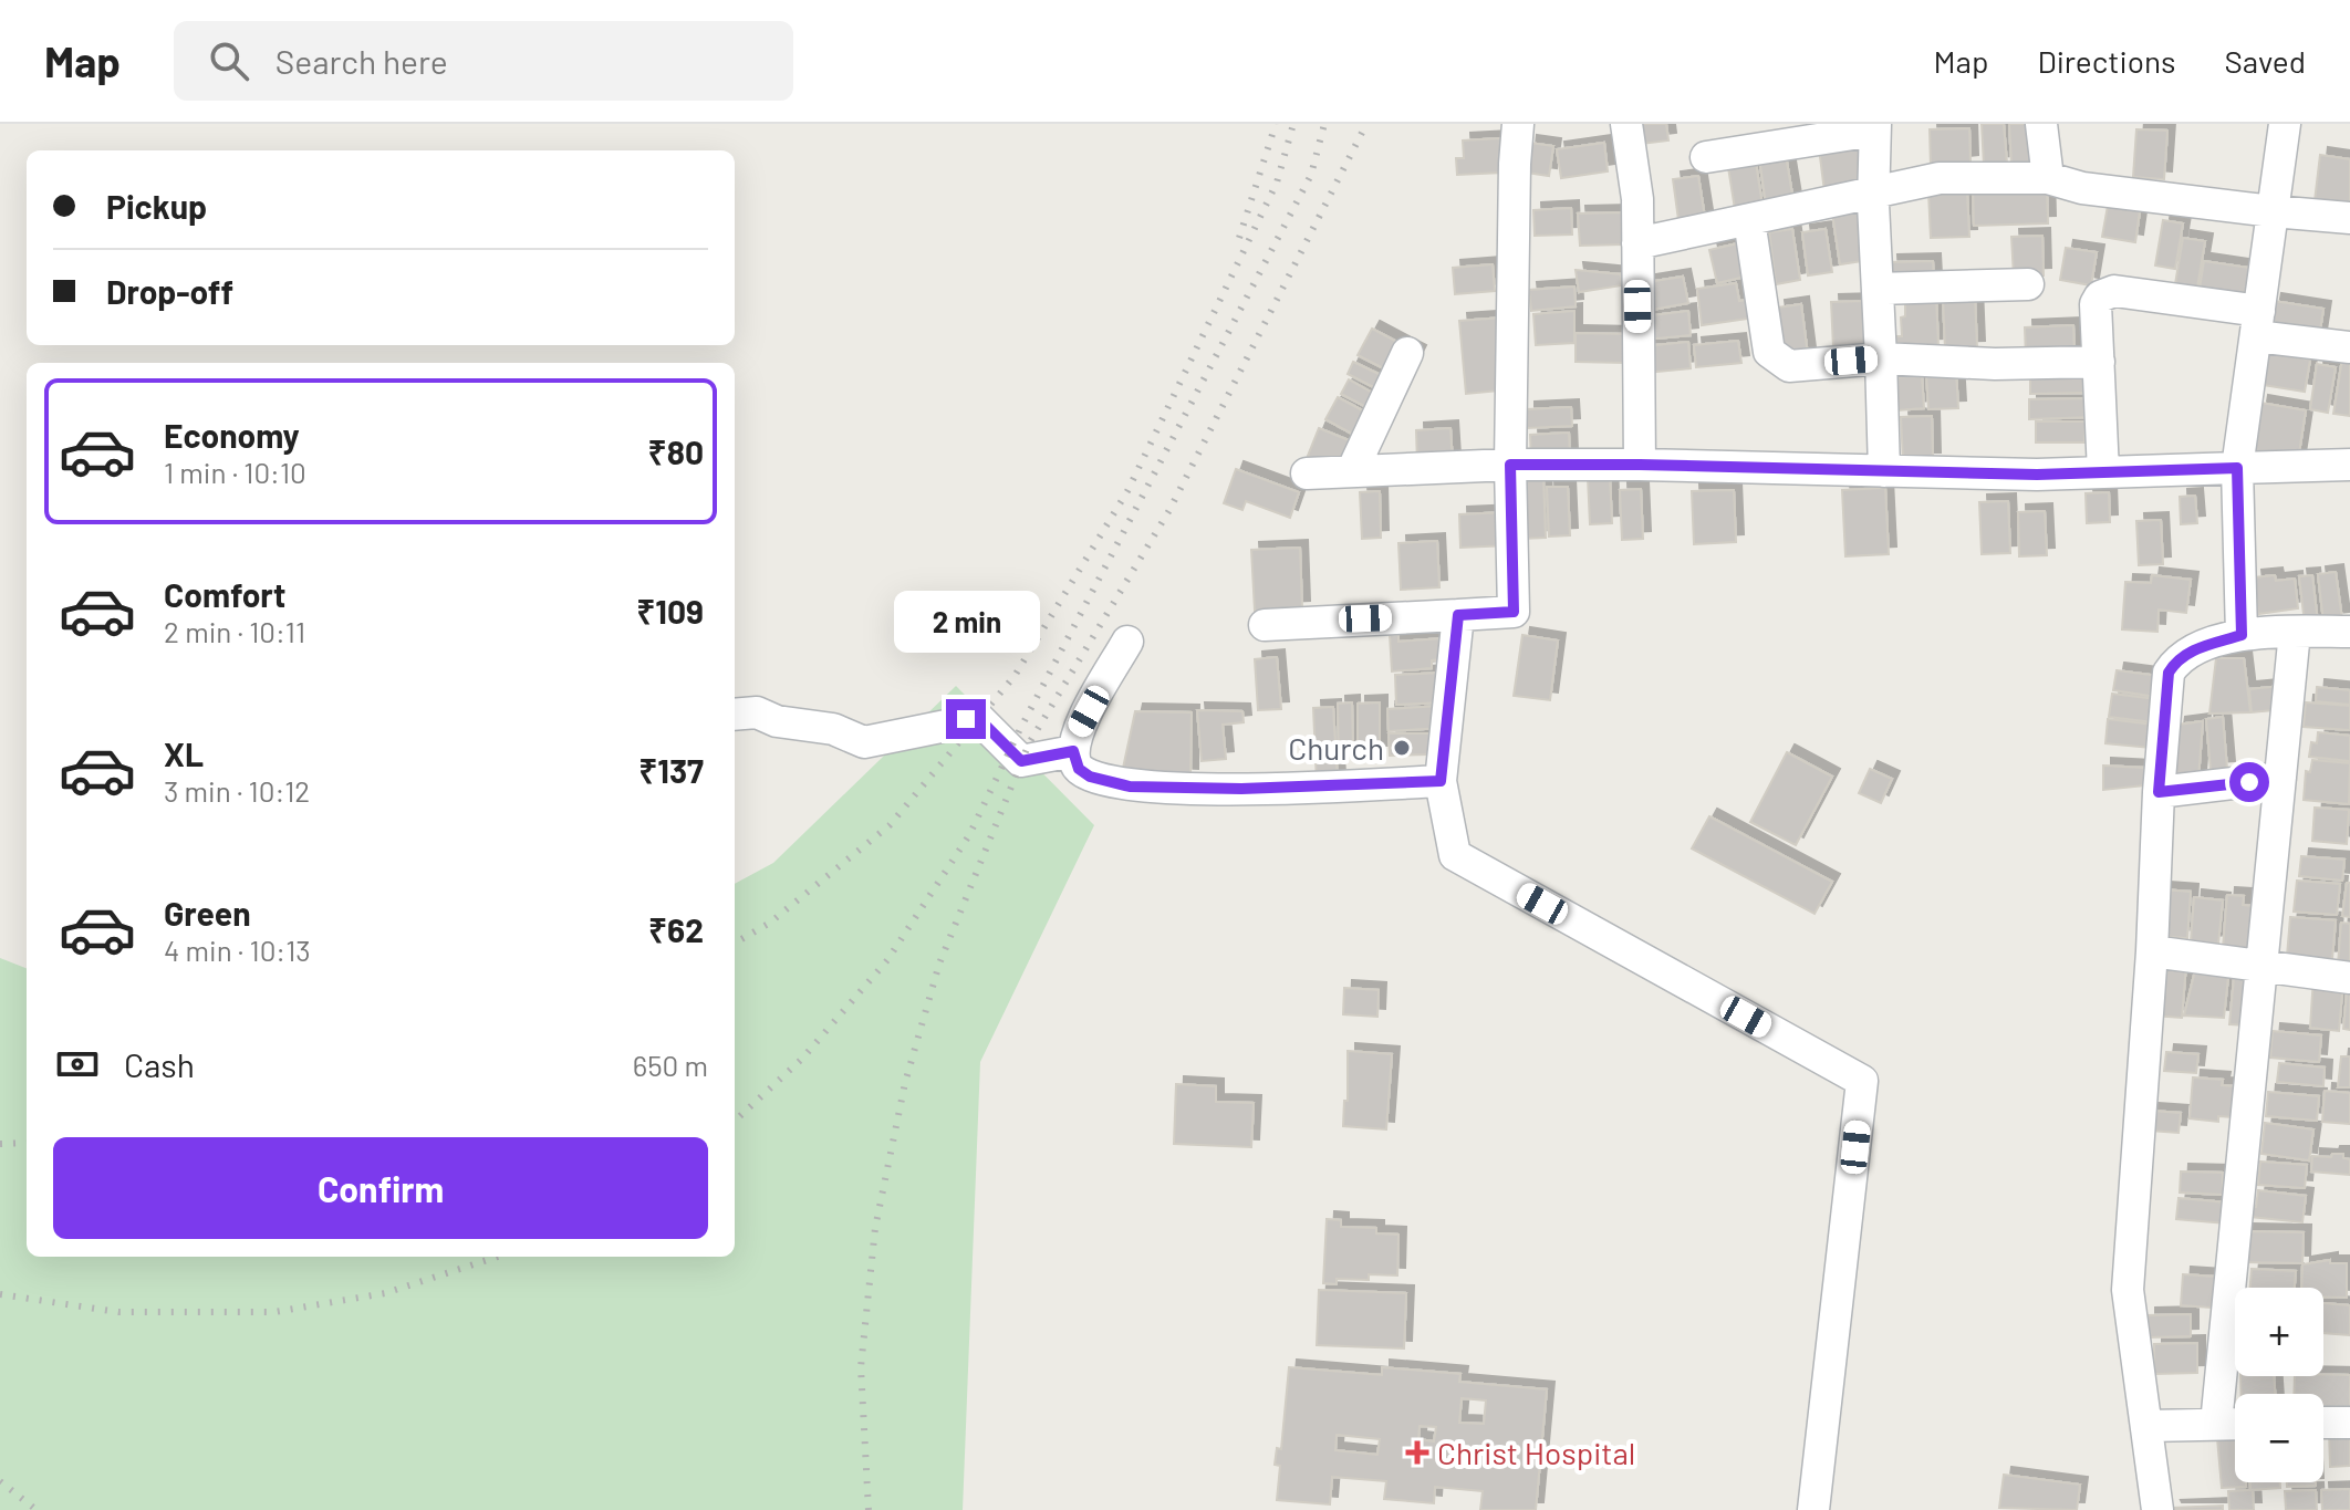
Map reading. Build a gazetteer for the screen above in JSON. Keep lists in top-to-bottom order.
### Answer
{
  "places": {
    "other": ["Church"],
    "health": ["Christ Hospital"]
  },
  "page": {
    "header": "Map",
    "search": "Search here",
    "nav": ["Map", "Directions", "Saved"],
    "banner": ["Pickup", "Drop-off"],
    "list": [
      {
        "name": "Economy",
        "note": "1 min · 10:10",
        "value": "₹80"
      },
      {
        "name": "Comfort",
        "note": "2 min · 10:11",
        "value": "₹109"
      },
      {
        "name": "XL",
        "note": "3 min · 10:12",
        "value": "₹137"
      },
      {
        "name": "Green",
        "note": "4 min · 10:13",
        "value": "₹62"
      }
    ],
    "bubble": "2 min",
    "pay": ["Cash", "650 m"],
    "buttons": "Confirm",
    "map_buttons": ["+", "−"]
  }
}
